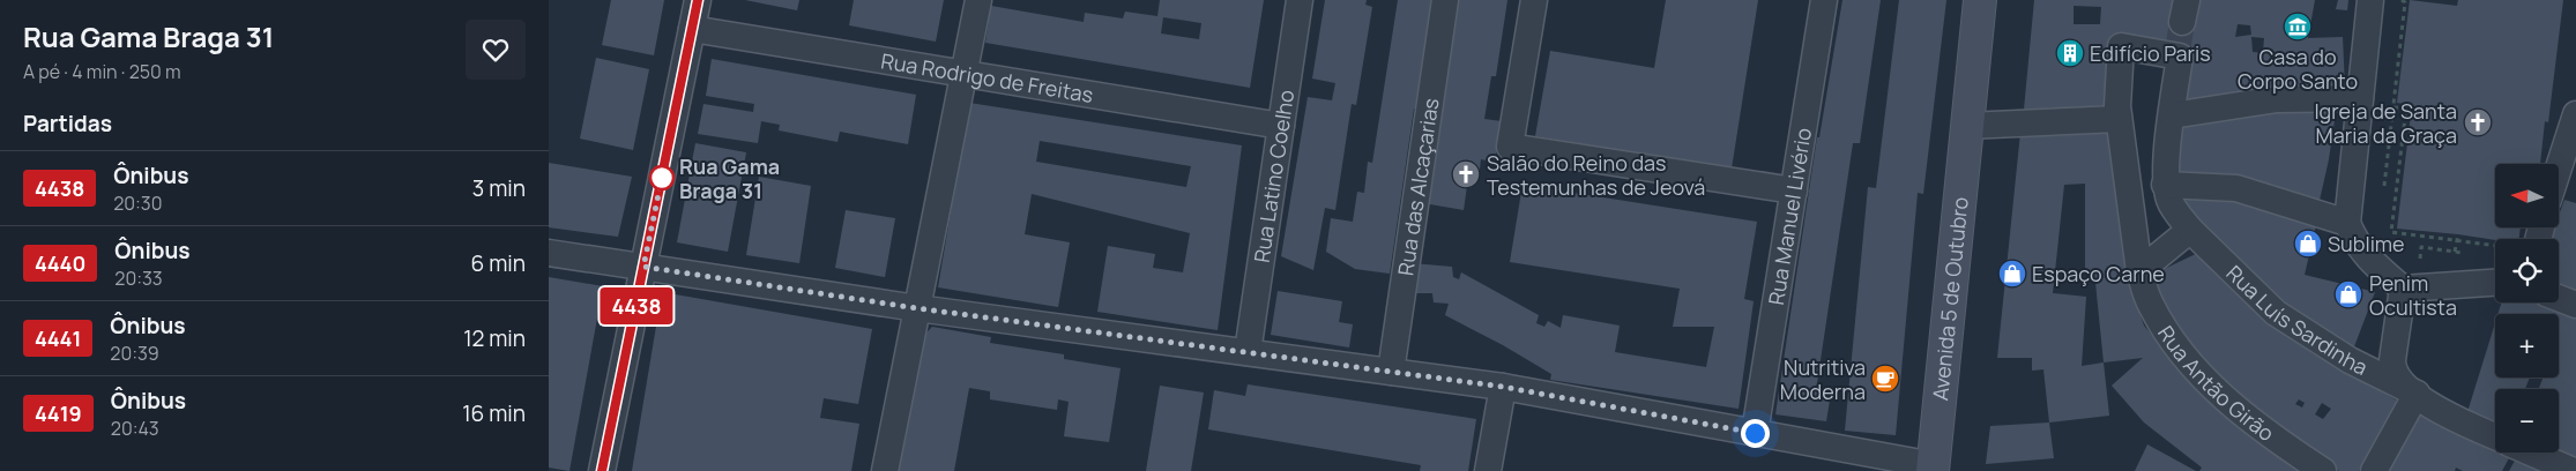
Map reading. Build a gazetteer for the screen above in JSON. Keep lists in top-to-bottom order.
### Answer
{
  "streets": {
    "main road": ["Avenida 5 de Outubro"],
    "street": [
      "Rua Rodrigo de Freitas",
      "Rua Latino Coelho",
      "Rua das Alcaçarias",
      "Rua Manuel Livério",
      "Rua Luís Sardinha",
      "Rua Antão Girão"
    ]
  },
  "crossings": [
    ["Rua Rodrigo de Freitas", "Rua Latino Coelho"]
  ],
  "places": {
    "museum": ["Casa do Corpo Santo"],
    "building": ["Edifício Paris"],
    "church": ["Igreja de Santa Maria da Graça", "Salão do Reino das Testemunhas de Jeová"],
    "other": ["Rua Gama Braga 31"],
    "shop": ["Sublime", "Espaço Carne", "Penim Ocultista"],
    "cafe": ["Nutritiva Moderna"]
  },
  "lines": ["bus line 4438"],
  "north": "left",
  "page": {
    "heading": [
      ["Rua Gama Braga 31", "A pé · 4 min · 250 m"],
      "Partidas"
    ],
    "on_map": "4438",
    "list": [
      {
        "mark": "4438",
        "name": "Ônibus",
        "note": "20:30",
        "value": "3 min"
      },
      {
        "mark": "4440",
        "name": "Ônibus",
        "note": "20:33",
        "value": "6 min"
      },
      {
        "mark": "4441",
        "name": "Ônibus",
        "note": "20:39",
        "value": "12 min"
      },
      {
        "mark": "4419",
        "name": "Ônibus",
        "note": "20:43",
        "value": "16 min"
      }
    ],
    "map_buttons": ["+", "−"]
  }
}
